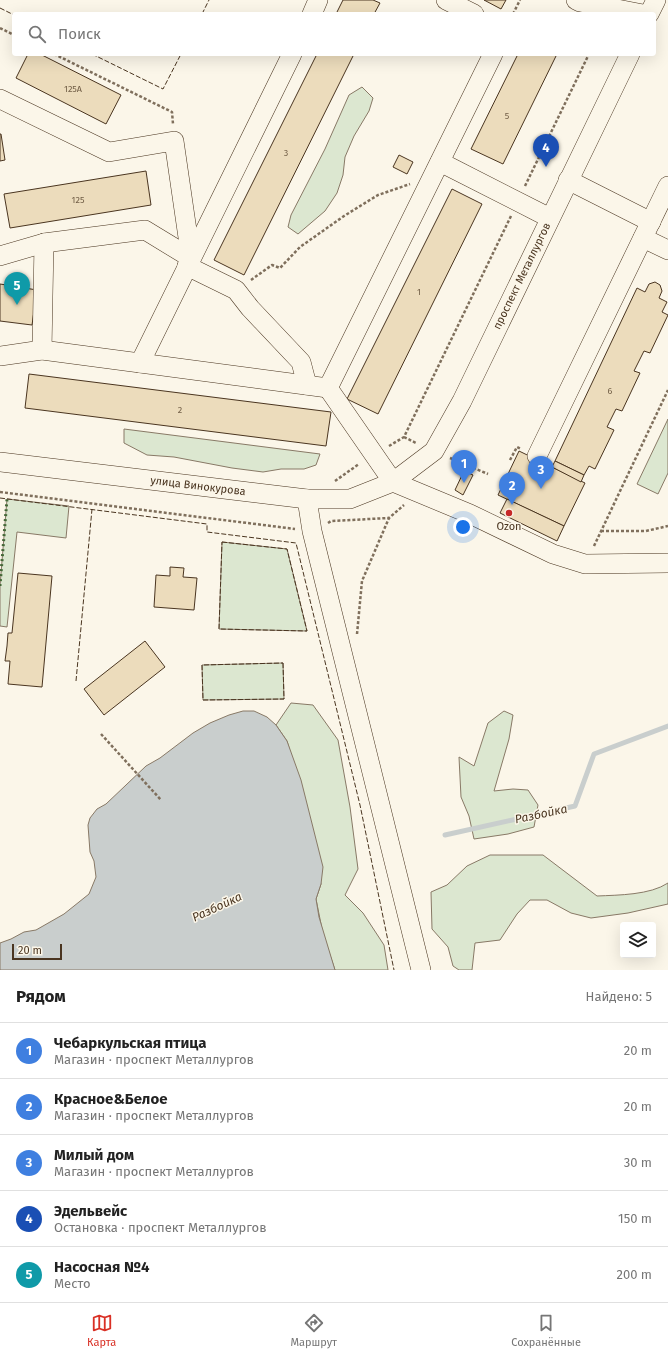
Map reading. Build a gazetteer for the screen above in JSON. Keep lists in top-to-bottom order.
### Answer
{
  "streets": {
    "street": ["проспект Металлургов", "улица Винокурова"]
  },
  "crossings": [
    ["проспект Металлургов", "улица Винокурова"]
  ],
  "water": ["Разбойка"],
  "places": ["Ozon"],
  "house_numbers": [
    "125А",
    "5",
    "3",
    "125",
    "1",
    "6",
    "2"
  ],
  "scale_bar": "20 m",
  "page": {
    "search": "Поиск",
    "pins": [
      "4",
      "5",
      "1",
      "3",
      "2"
    ],
    "scale": "20 m",
    "heading": ["Рядом", "Найдено: 5"],
    "list": [
      {
        "mark": "1",
        "name": "Чебаркульская птица",
        "note": "Магазин · проспект Металлургов",
        "value": "20 m"
      },
      {
        "mark": "2",
        "name": "Красное&Белое",
        "note": "Магазин · проспект Металлургов",
        "value": "20 m"
      },
      {
        "mark": "3",
        "name": "Милый дом",
        "note": "Магазин · проспект Металлургов",
        "value": "30 m"
      },
      {
        "mark": "4",
        "name": "Эдельвейс",
        "note": "Остановка · проспект Металлургов",
        "value": "150 m"
      },
      {
        "mark": "5",
        "name": "Насосная №4",
        "note": "Место",
        "value": "200 m"
      }
    ],
    "nav": ["Карта", "Маршрут", "Сохранённые"]
  }
}
